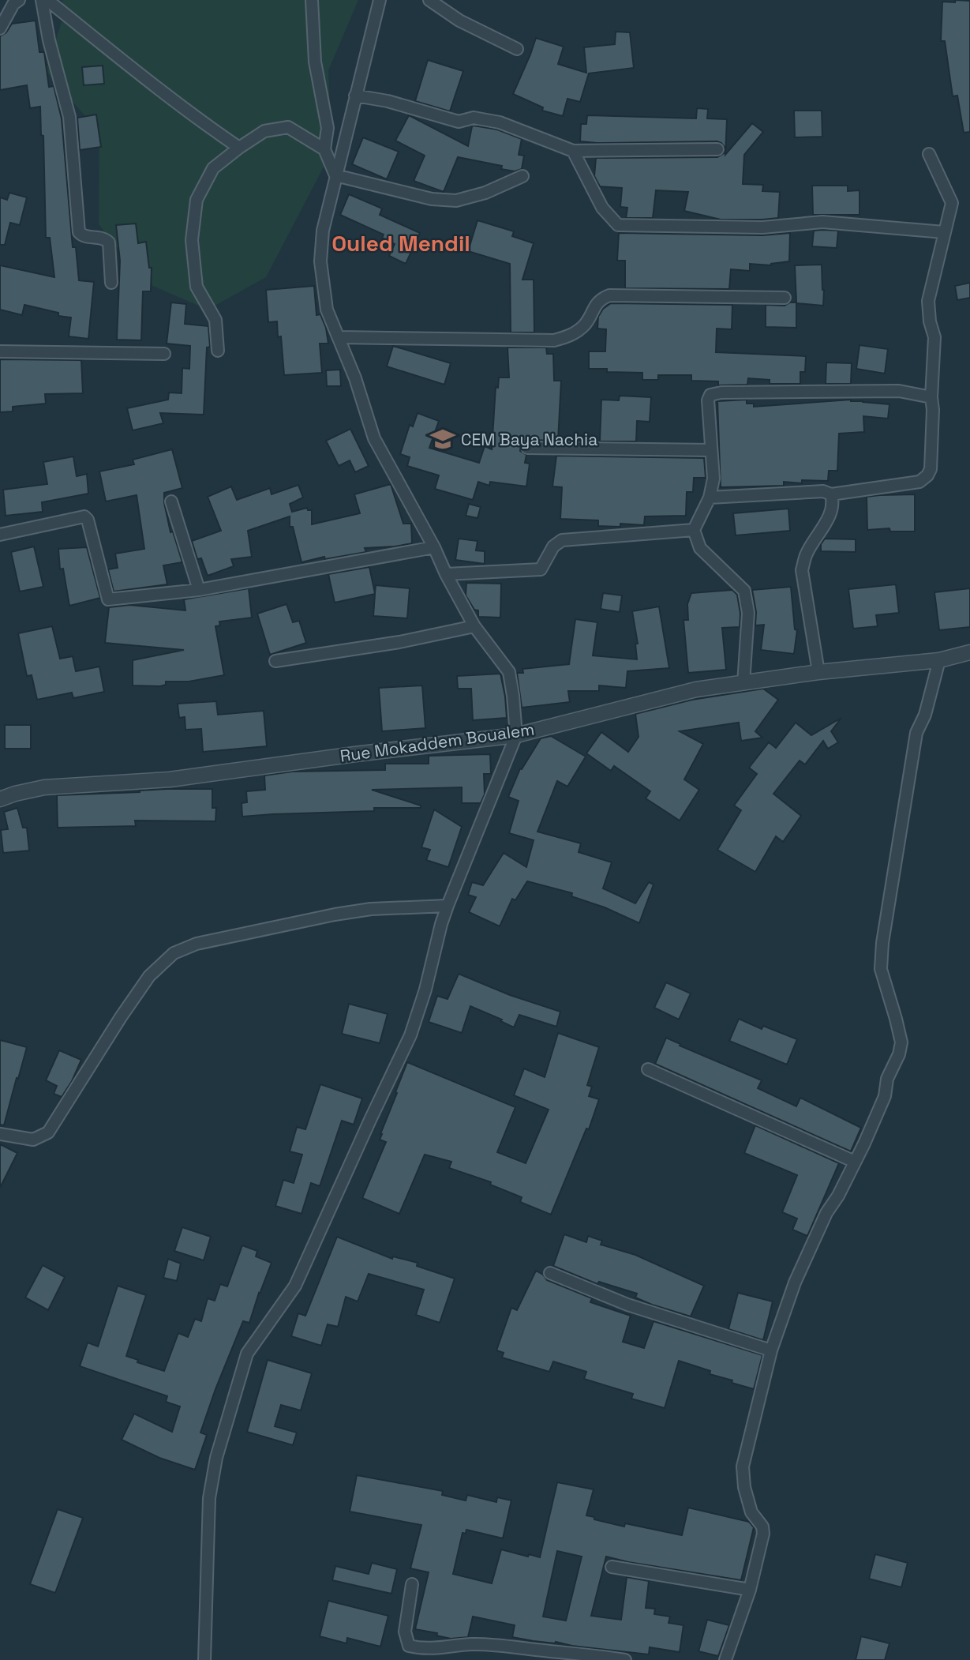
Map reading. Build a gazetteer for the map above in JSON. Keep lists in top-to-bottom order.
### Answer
{
  "streets": {
    "street": ["Rue Mokaddem Boualem"]
  },
  "districts": ["Ouled Mendil"],
  "places": {
    "school or university": ["CEM Baya Nachia"]
  }
}
